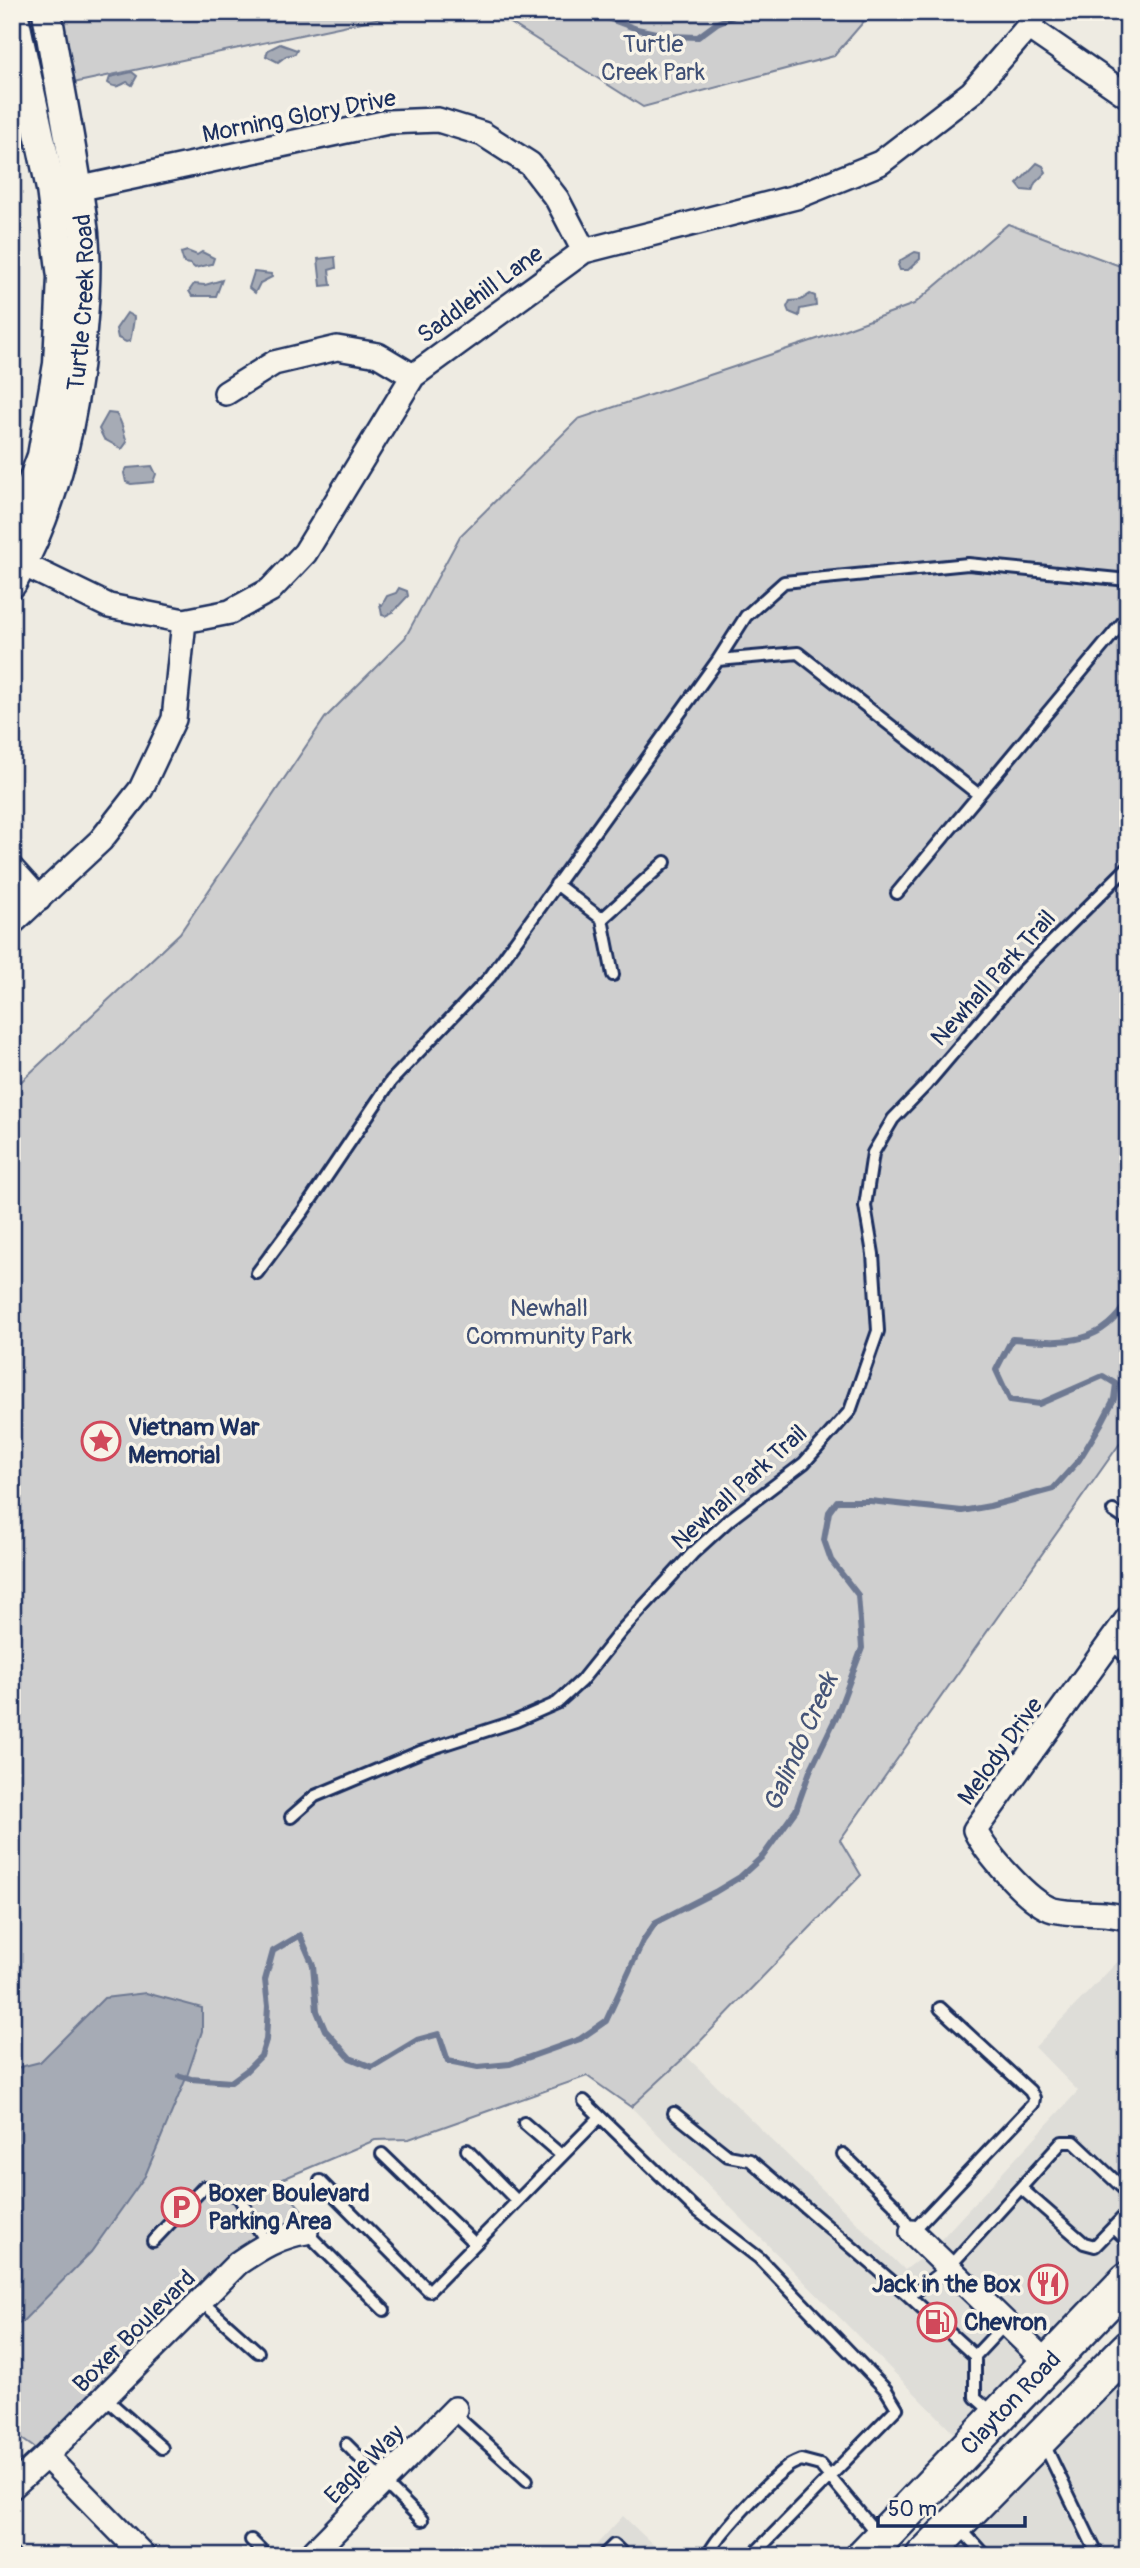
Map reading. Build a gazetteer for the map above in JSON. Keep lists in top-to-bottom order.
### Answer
{
  "streets": {
    "main road": ["Clayton Road"],
    "street": [
      "Morning Glory Drive",
      "Saddlehill Lane",
      "Turtle Creek Road",
      "Melody Drive",
      "Boxer Boulevard",
      "Eagle Way"
    ],
    "lane": ["Newhall Park Trail"]
  },
  "crossings": [
    ["Morning Glory Drive", "Saddlehill Lane"],
    ["Morning Glory Drive", "Turtle Creek Road"],
    ["Saddlehill Lane", "Turtle Creek Road"]
  ],
  "water": ["Galindo Creek"],
  "parks": ["Turtle Creek Park", "Newhall Community Park"],
  "places": {
    "place": ["Vietnam War Memorial"],
    "parking": ["Boxer Boulevard Parking Area"],
    "restaurant": ["Jack in the Box"],
    "fuel station": ["Chevron"]
  },
  "scale_bar": "50 m"
}
